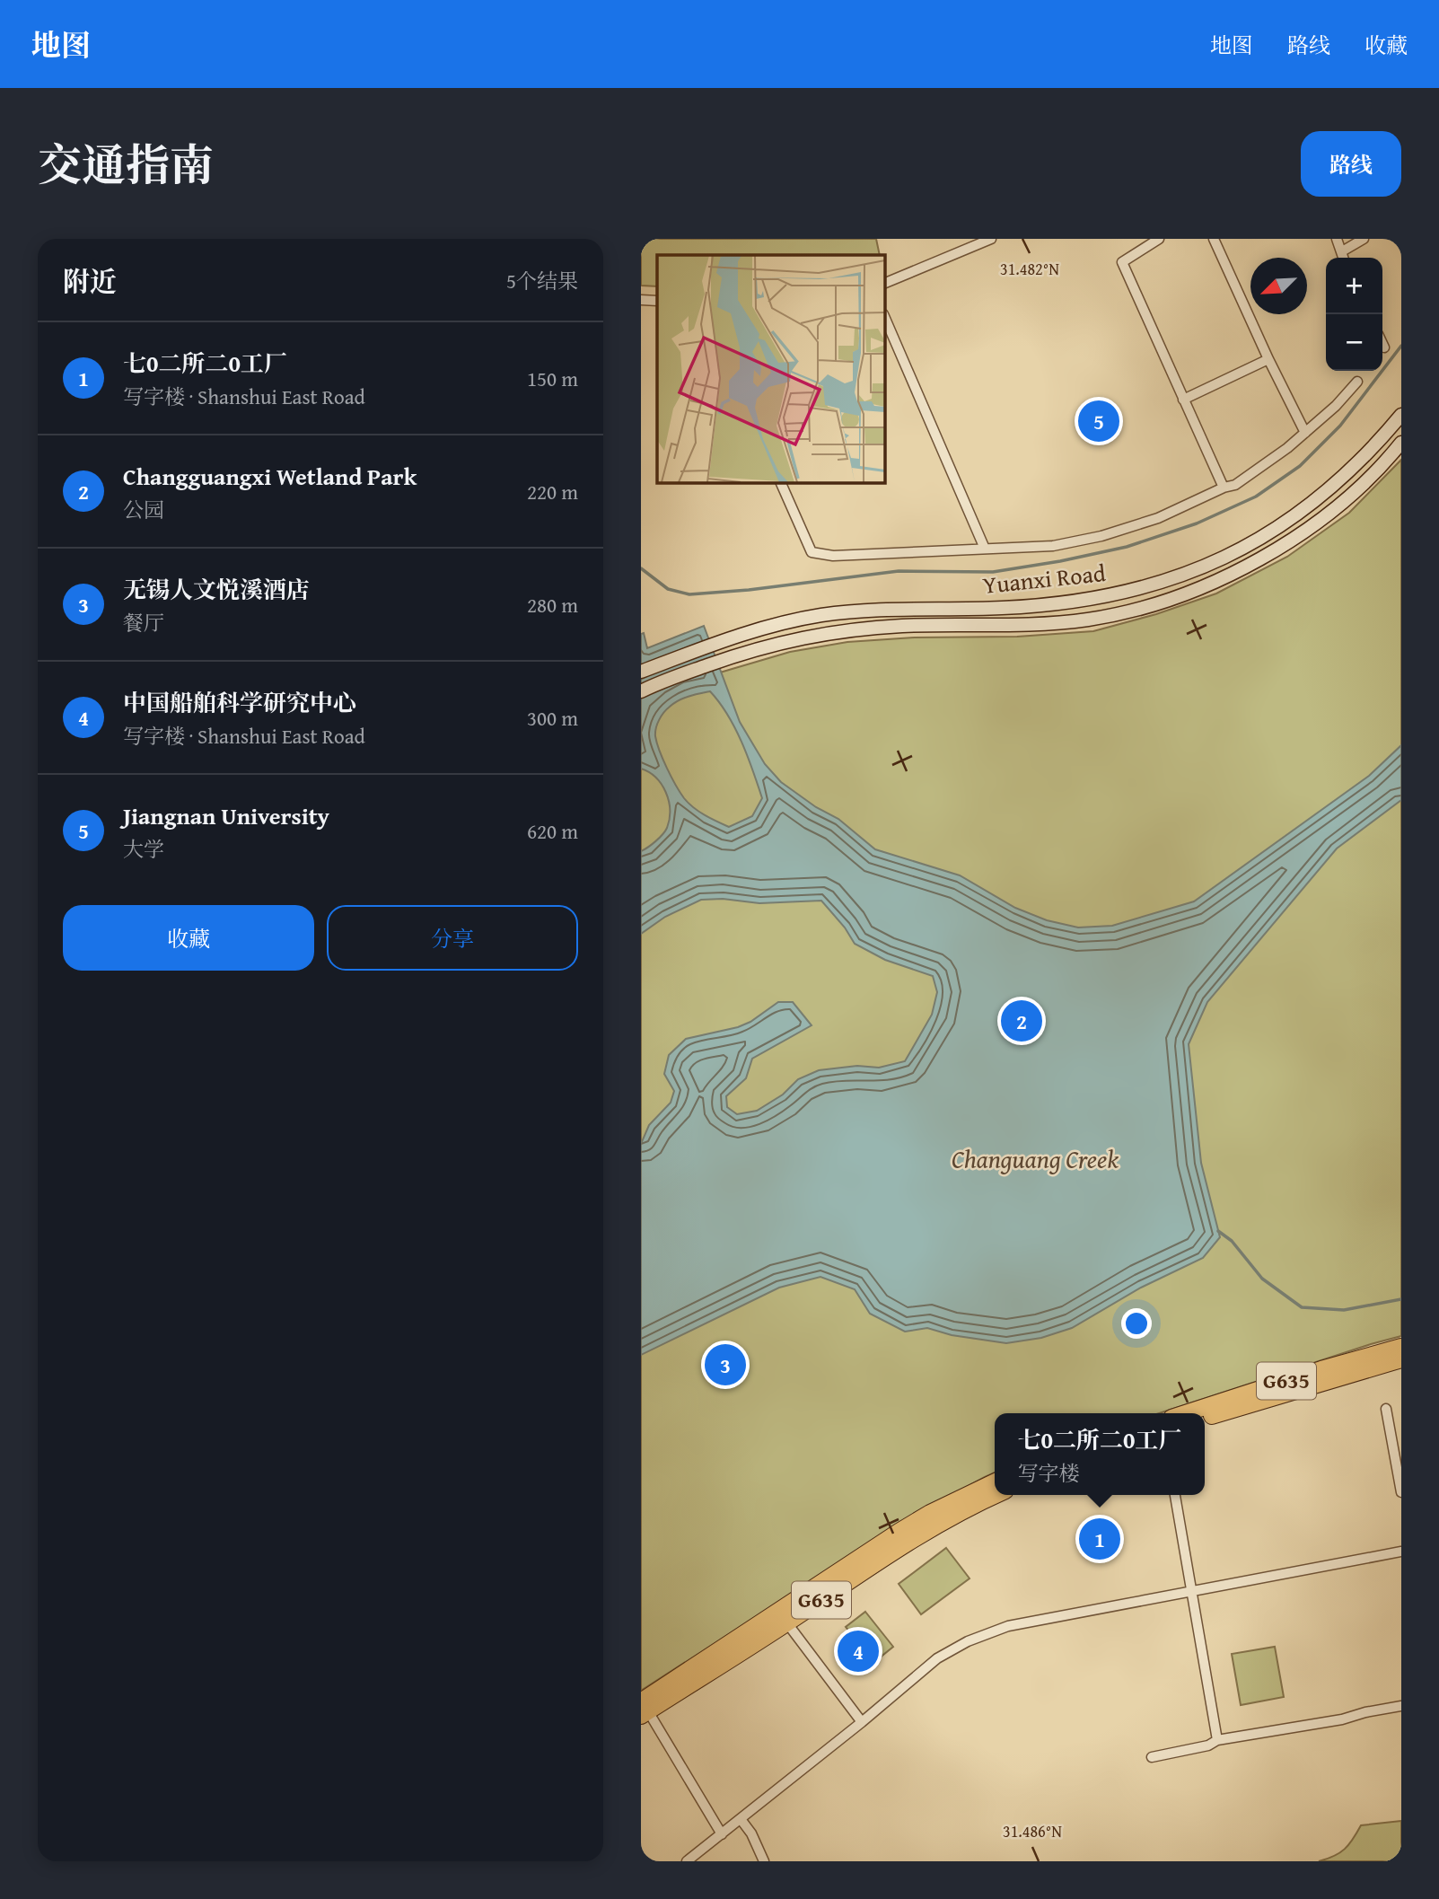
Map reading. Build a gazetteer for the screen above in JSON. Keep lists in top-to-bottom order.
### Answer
{
  "streets": {
    "highway": ["G635"],
    "main road": ["Yuanxi Road"]
  },
  "water": ["Changuang Creek"],
  "north": "bottom left",
  "page": {
    "header": "地图",
    "nav": ["地图", "路线", "收藏"],
    "title": "交通指南",
    "buttons": [
      "路线",
      ["收藏", "分享"]
    ],
    "heading": ["附近", "5个结果"],
    "map_buttons": ["+", "−"],
    "list": [
      {
        "mark": "1",
        "name": "七0二所二0工厂",
        "note": "写字楼 · Shanshui East Road",
        "value": "150 m"
      },
      {
        "mark": "2",
        "name": "Changguangxi Wetland Park",
        "note": "公园",
        "value": "220 m"
      },
      {
        "mark": "3",
        "name": "无锡人文悦溪酒店",
        "note": "餐厅",
        "value": "280 m"
      },
      {
        "mark": "4",
        "name": "中国船舶科学研究中心",
        "note": "写字楼 · Shanshui East Road",
        "value": "300 m"
      },
      {
        "mark": "5",
        "name": "Jiangnan University",
        "note": "大学",
        "value": "620 m"
      }
    ],
    "pins": [
      "5",
      "2",
      "3",
      "1",
      "4"
    ],
    "popup": ["七0二所二0工厂", "写字楼"]
  },
  "coordinates": ["31.482°N", "31.486°N"]
}
